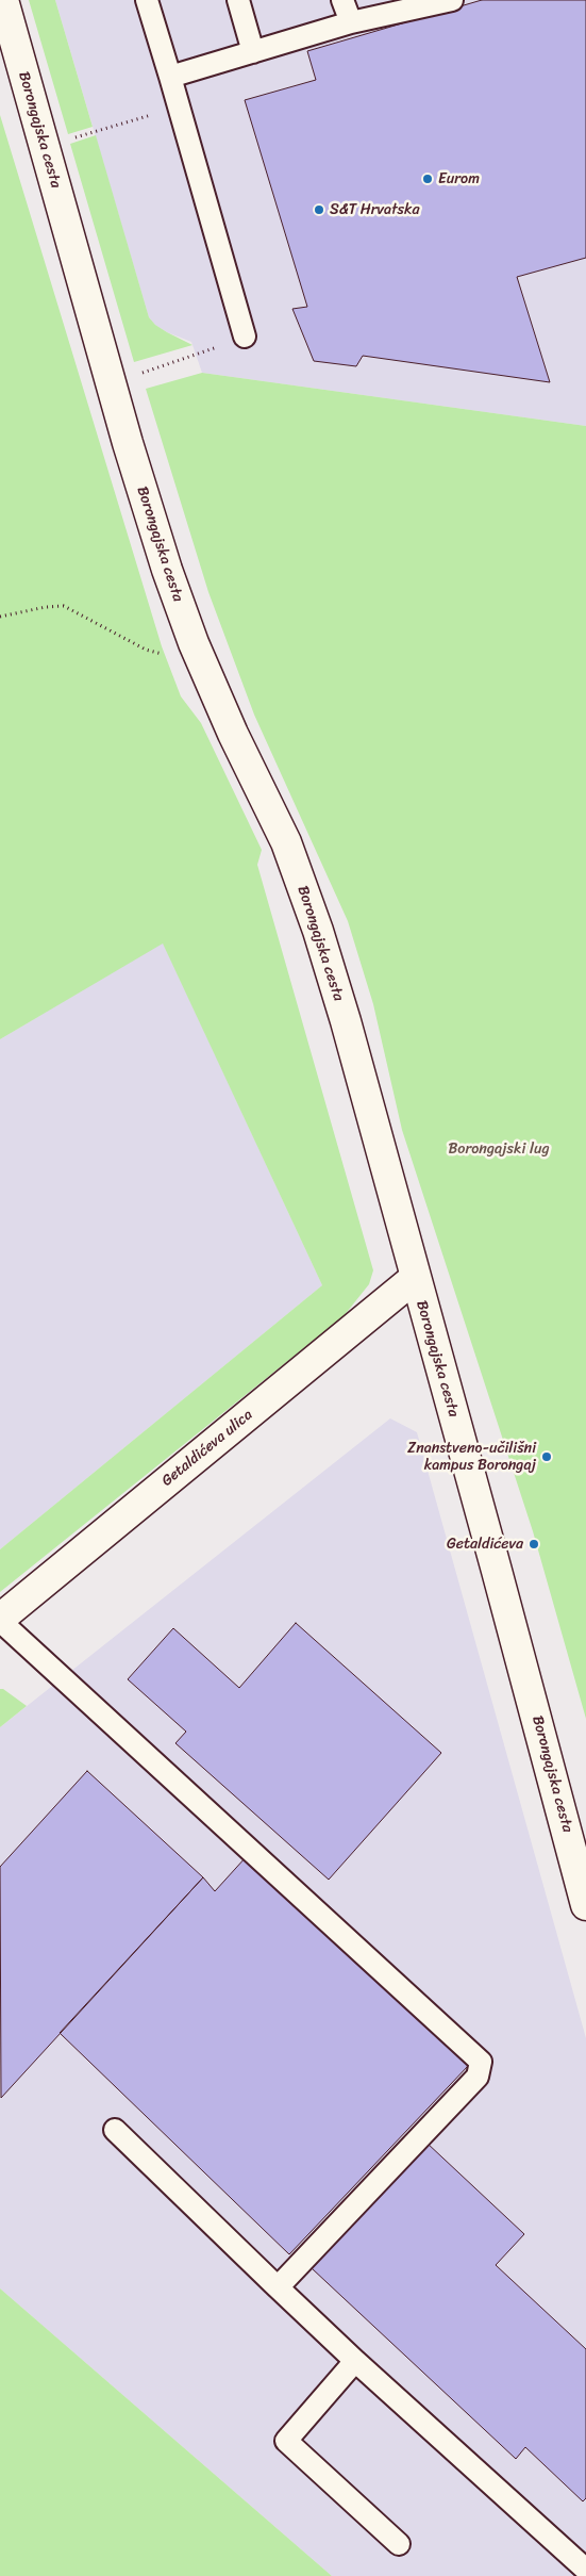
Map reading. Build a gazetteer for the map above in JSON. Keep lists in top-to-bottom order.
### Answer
{
  "streets": {
    "street": ["Borongajska cesta", "Getaldićeva ulica"]
  },
  "crossings": [
    ["Borongajska cesta", "Getaldićeva ulica"]
  ],
  "parks": ["Borongajski lug"],
  "places": [
    "Eurom",
    "S&T Hrvatska",
    "Znanstveno-učilišni kampus Borongaj",
    "Getaldićeva"
  ]
}
